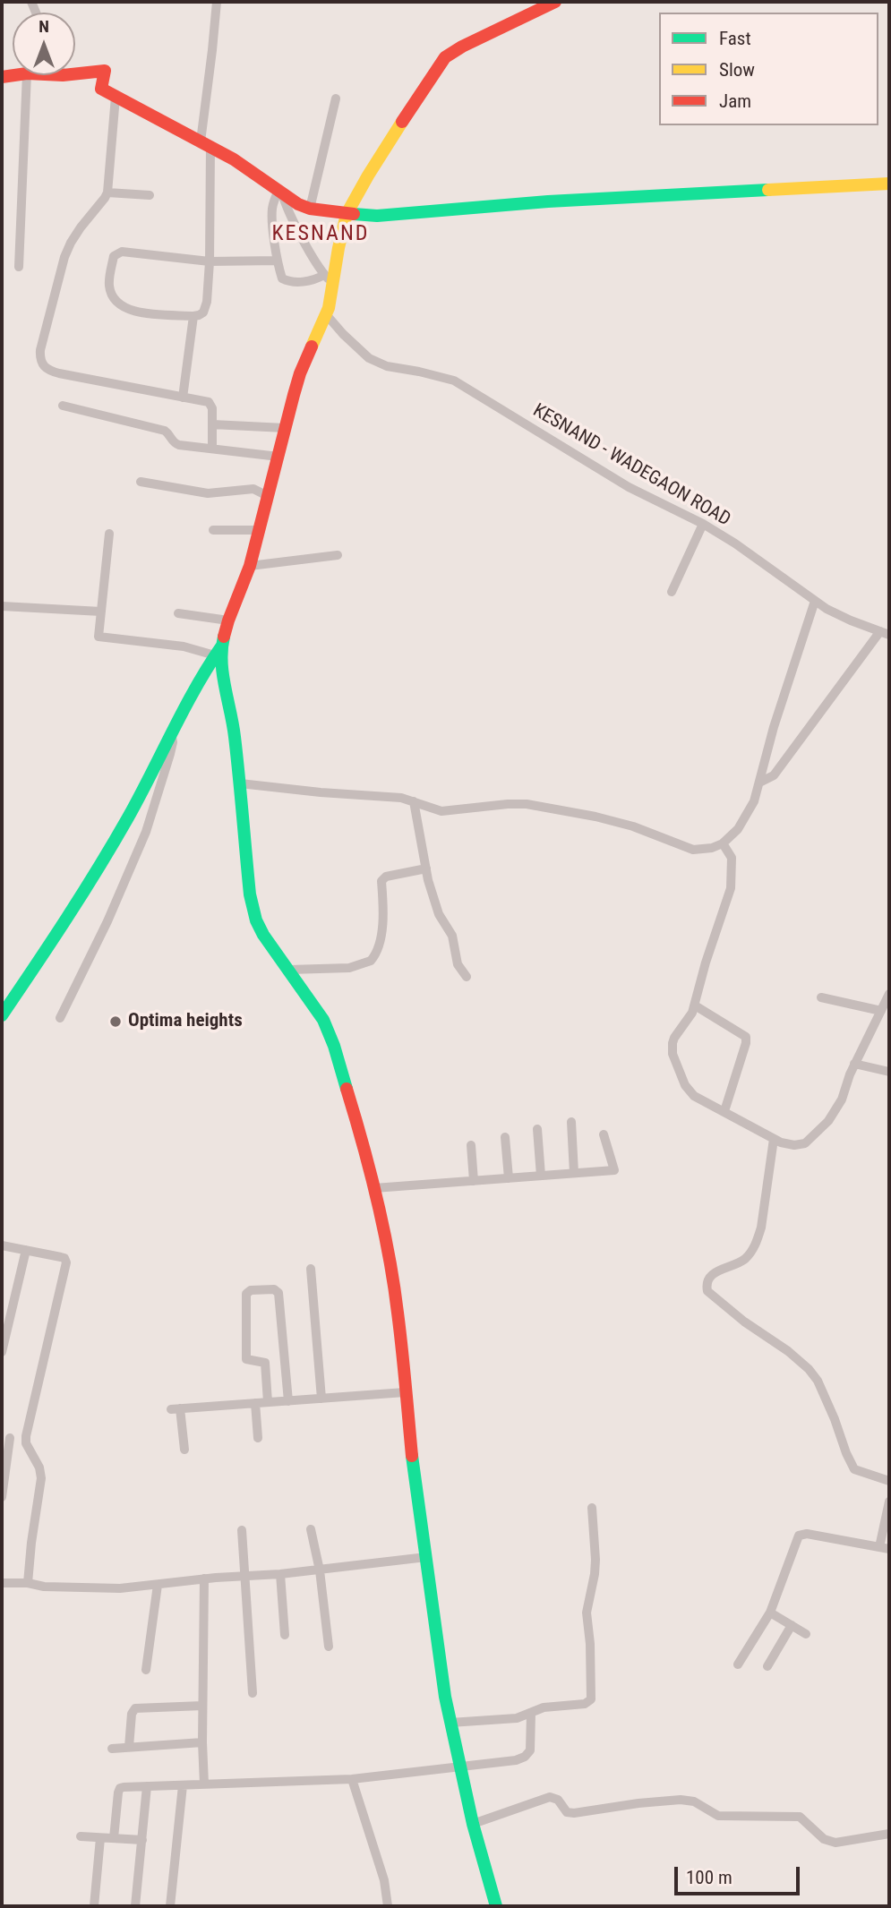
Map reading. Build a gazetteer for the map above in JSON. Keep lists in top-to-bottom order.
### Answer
{
  "streets": {
    "street": ["KESNAND - WADEGAON ROAD"]
  },
  "districts": ["KESNAND"],
  "places": ["Optima heights"],
  "legend": ["Fast", "Slow", "Jam"],
  "scale_bar": "100 m",
  "north": "top"
}
